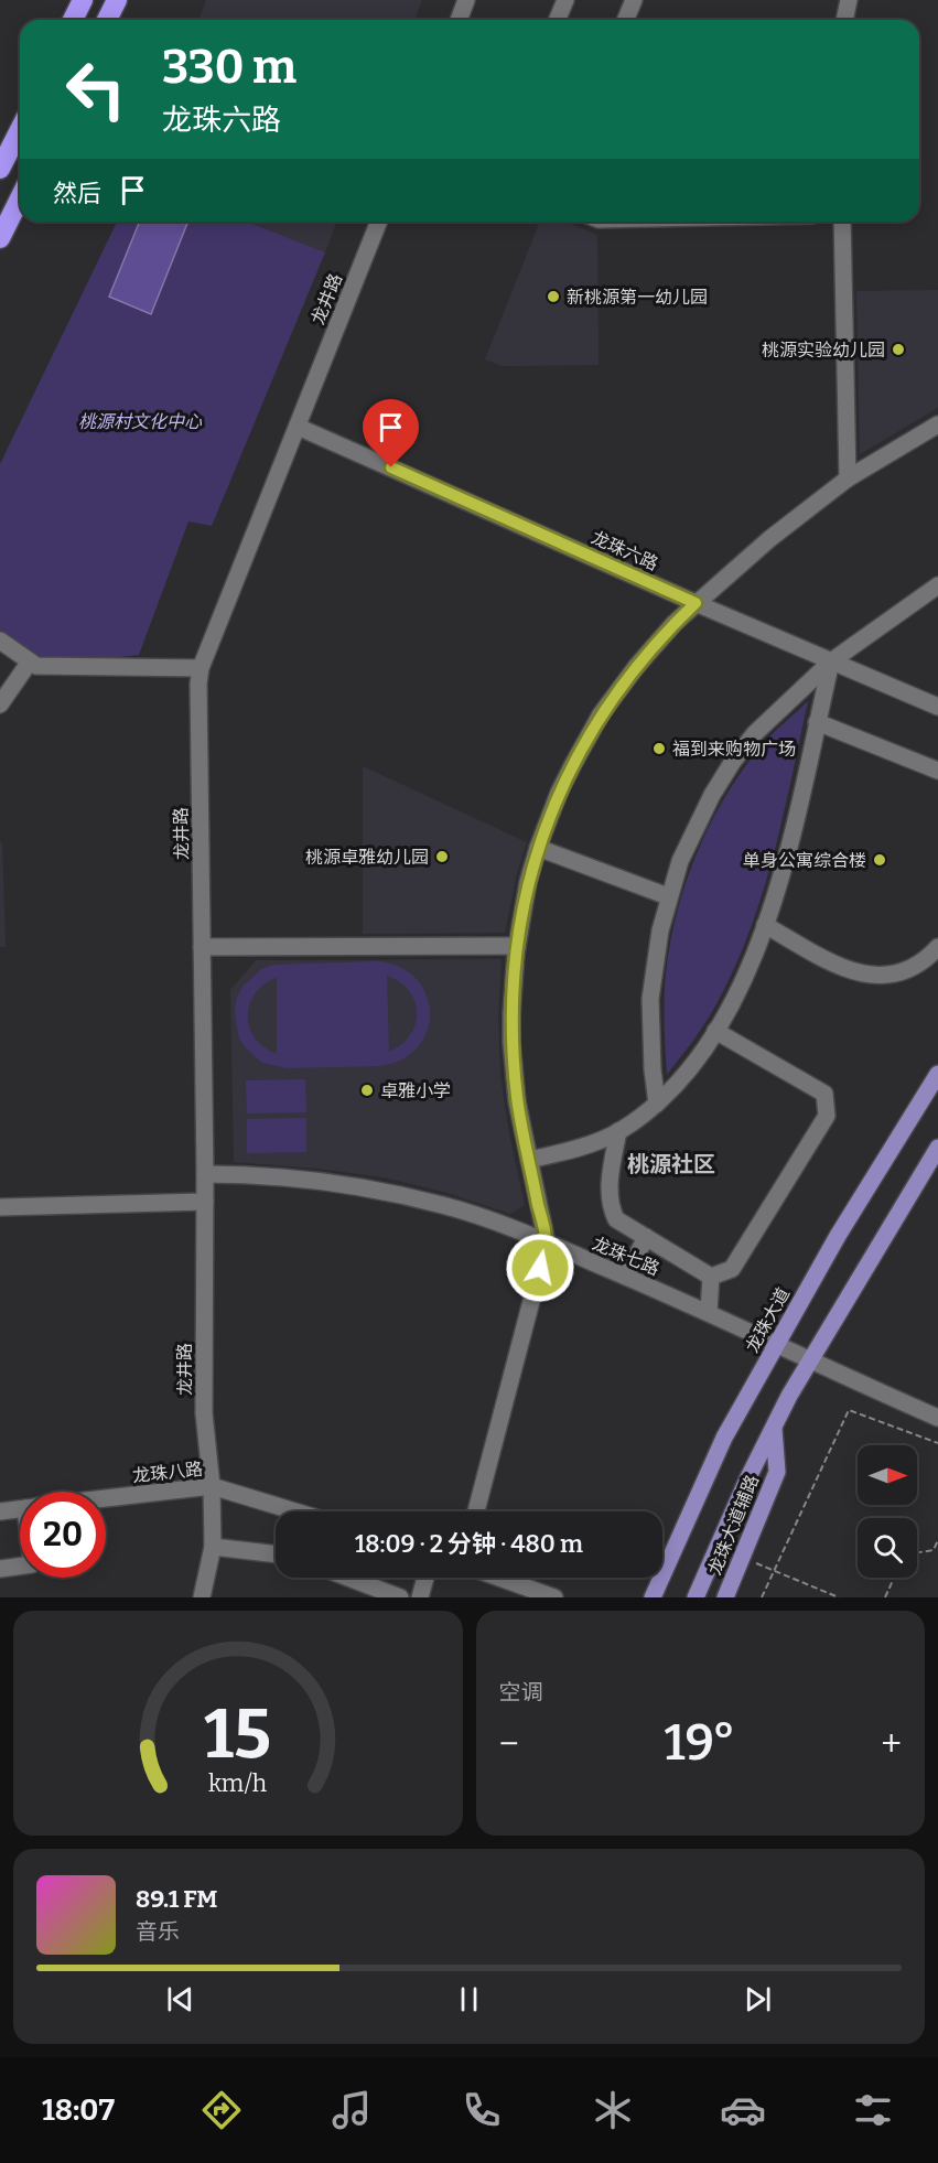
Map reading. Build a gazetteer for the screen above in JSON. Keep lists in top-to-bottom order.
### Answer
{
  "streets": {
    "main road": ["龙珠大道", "龙珠大道辅路"],
    "street": [
      "龙井路",
      "龙珠六路",
      "龙珠七路",
      "龙珠八路"
    ]
  },
  "crossings": [
    ["龙井路", "龙珠六路"],
    ["龙井路", "龙珠七路"],
    ["龙井路", "龙珠八路"],
    ["龙珠七路", "龙珠大道"]
  ],
  "districts": ["桃源社区"],
  "parks": ["桃源村文化中心"],
  "places": [
    "新桃源第一幼儿园",
    "桃源实验幼儿园",
    "福到来购物广场",
    "桃源卓雅幼儿园",
    "单身公寓综合楼",
    "卓雅小学"
  ],
  "north": "right",
  "page": {
    "turn": ["330 m", "龙珠六路"],
    "then": "然后",
    "limit": "20",
    "trip": "18:09 · 2 分钟 · 480 m",
    "tile": "空调",
    "heat": ["−", "19°", "+"],
    "song": ["89.1 FM", "音乐"],
    "tabs": "18:07",
    "gauge": ["15", "km/h"]
  }
}
